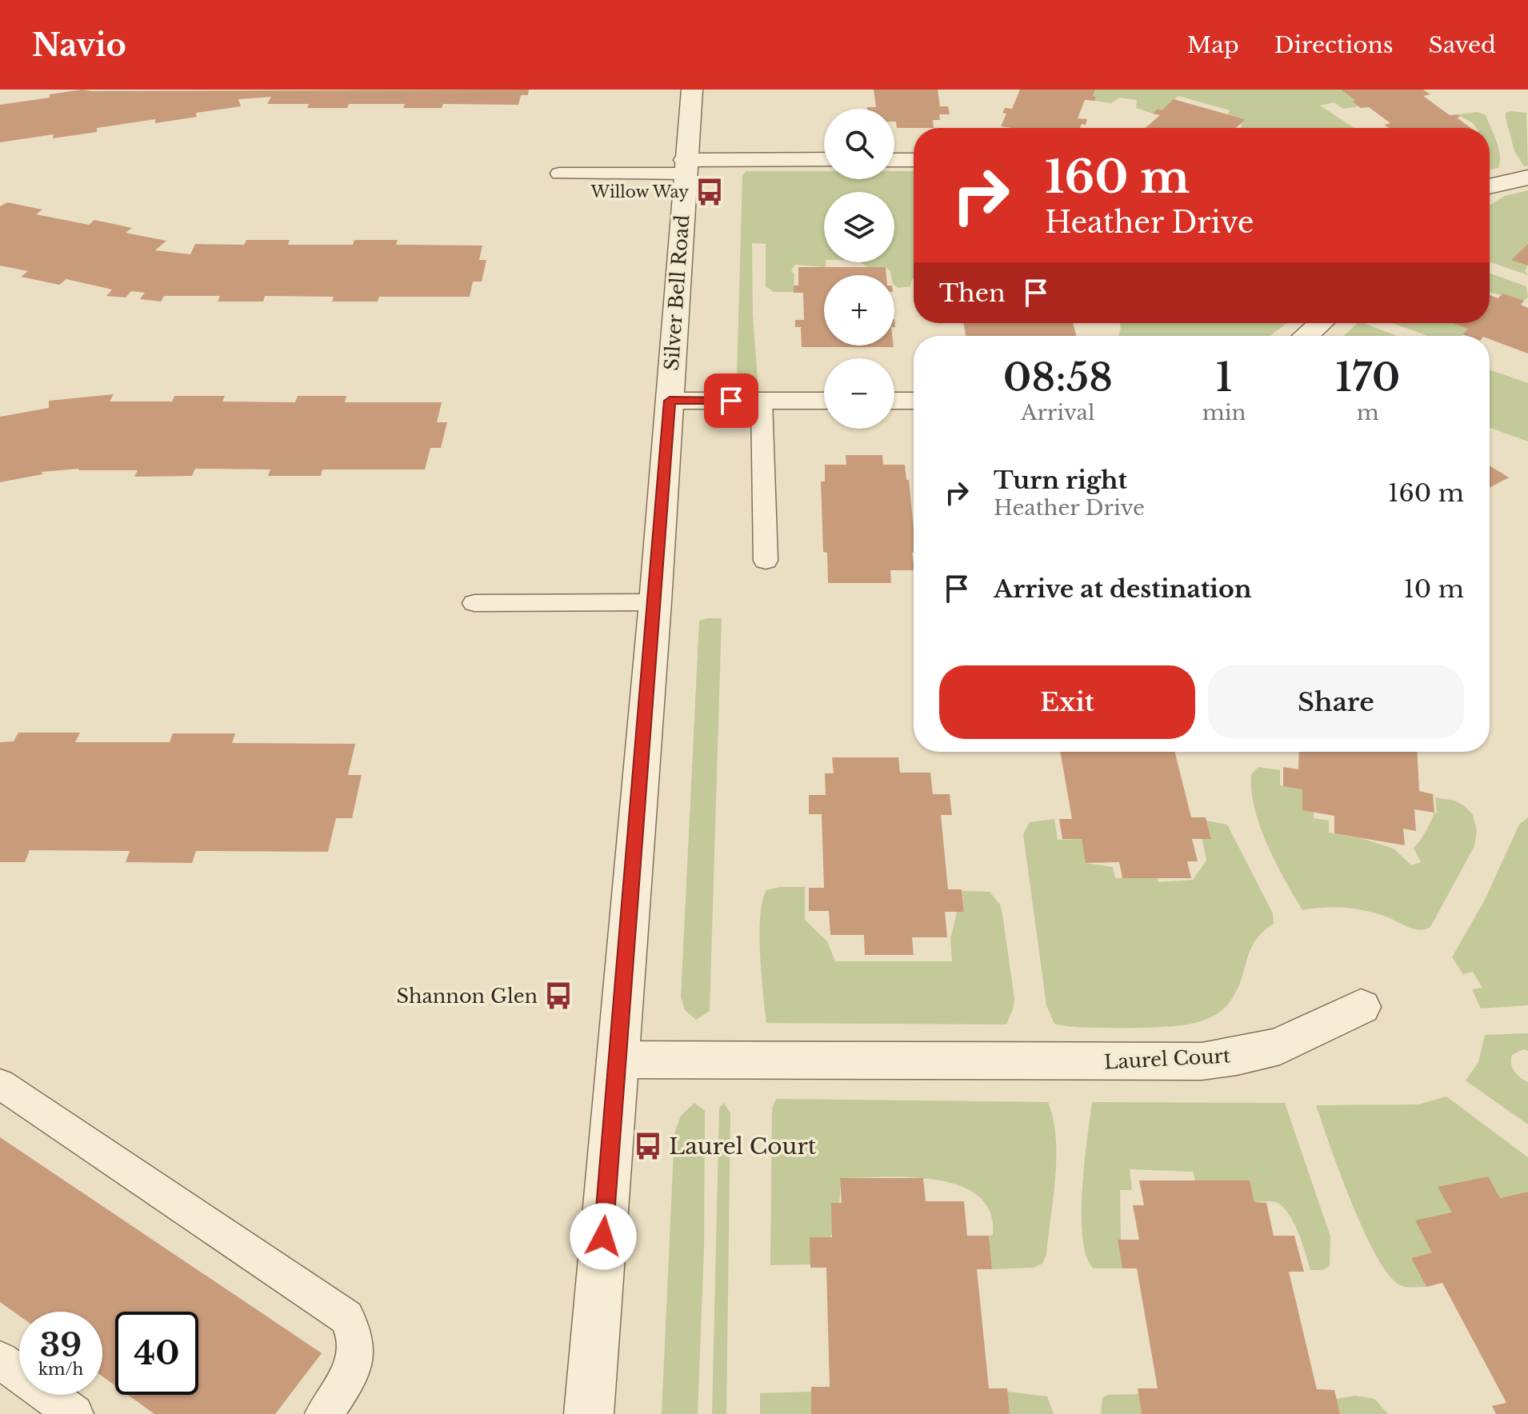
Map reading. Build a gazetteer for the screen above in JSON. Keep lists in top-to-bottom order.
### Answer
{
  "streets": {
    "street": ["Silver Bell Road", "Laurel Court"]
  },
  "crossings": [
    ["Silver Bell Road", "Laurel Court"]
  ],
  "places": {
    "bus stop": ["Willow Way", "Shannon Glen", "Laurel Court"]
  },
  "page": {
    "header": "Navio",
    "nav": ["Map", "Directions", "Saved"],
    "map_buttons": ["+", "−"],
    "turn": ["160 m", "Heather Drive"],
    "then": "Then",
    "eta": [
      "08:58",
      "Arrival",
      "1",
      "min",
      "170",
      "m"
    ],
    "list": [
      {
        "name": "Turn right",
        "note": "Heather Drive",
        "value": "160 m"
      },
      {
        "name": "Arrive at destination",
        "value": "10 m"
      }
    ],
    "buttons": ["Exit", "Share"],
    "speed": "39 km/h",
    "limit": "40"
  }
}
